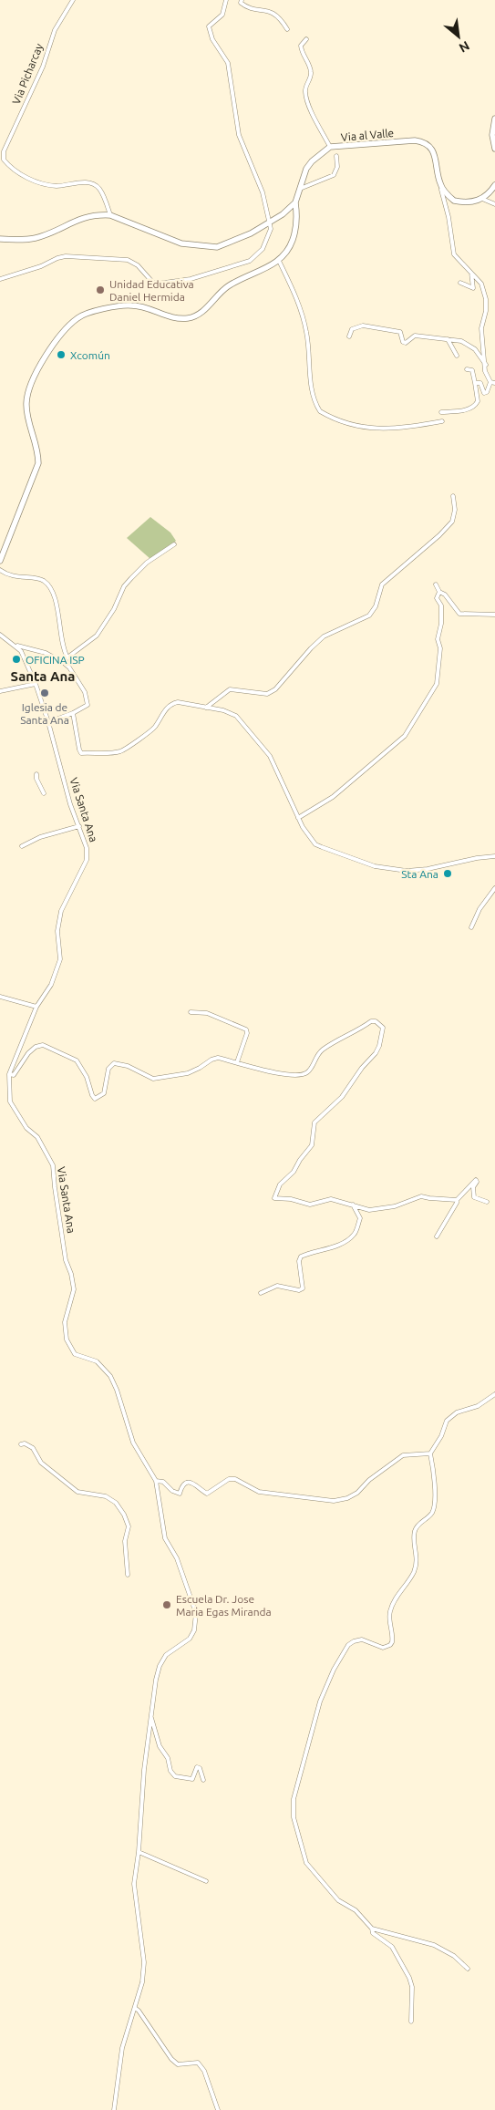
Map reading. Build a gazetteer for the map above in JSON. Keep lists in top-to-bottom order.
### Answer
{
  "streets": {
    "main road": ["Via al Valle"],
    "street": ["Via Picharcay", "Via Santa Ana"]
  },
  "districts": ["Santa Ana"],
  "places": [
    "Unidad Educativa Daniel Hermida",
    "Xcomún",
    "OFICINA ISP",
    "Iglesia de Santa Ana",
    "Sta Ana",
    "Escuela Dr. Jose Maria Egas Miranda"
  ],
  "north": "bottom right"
}
